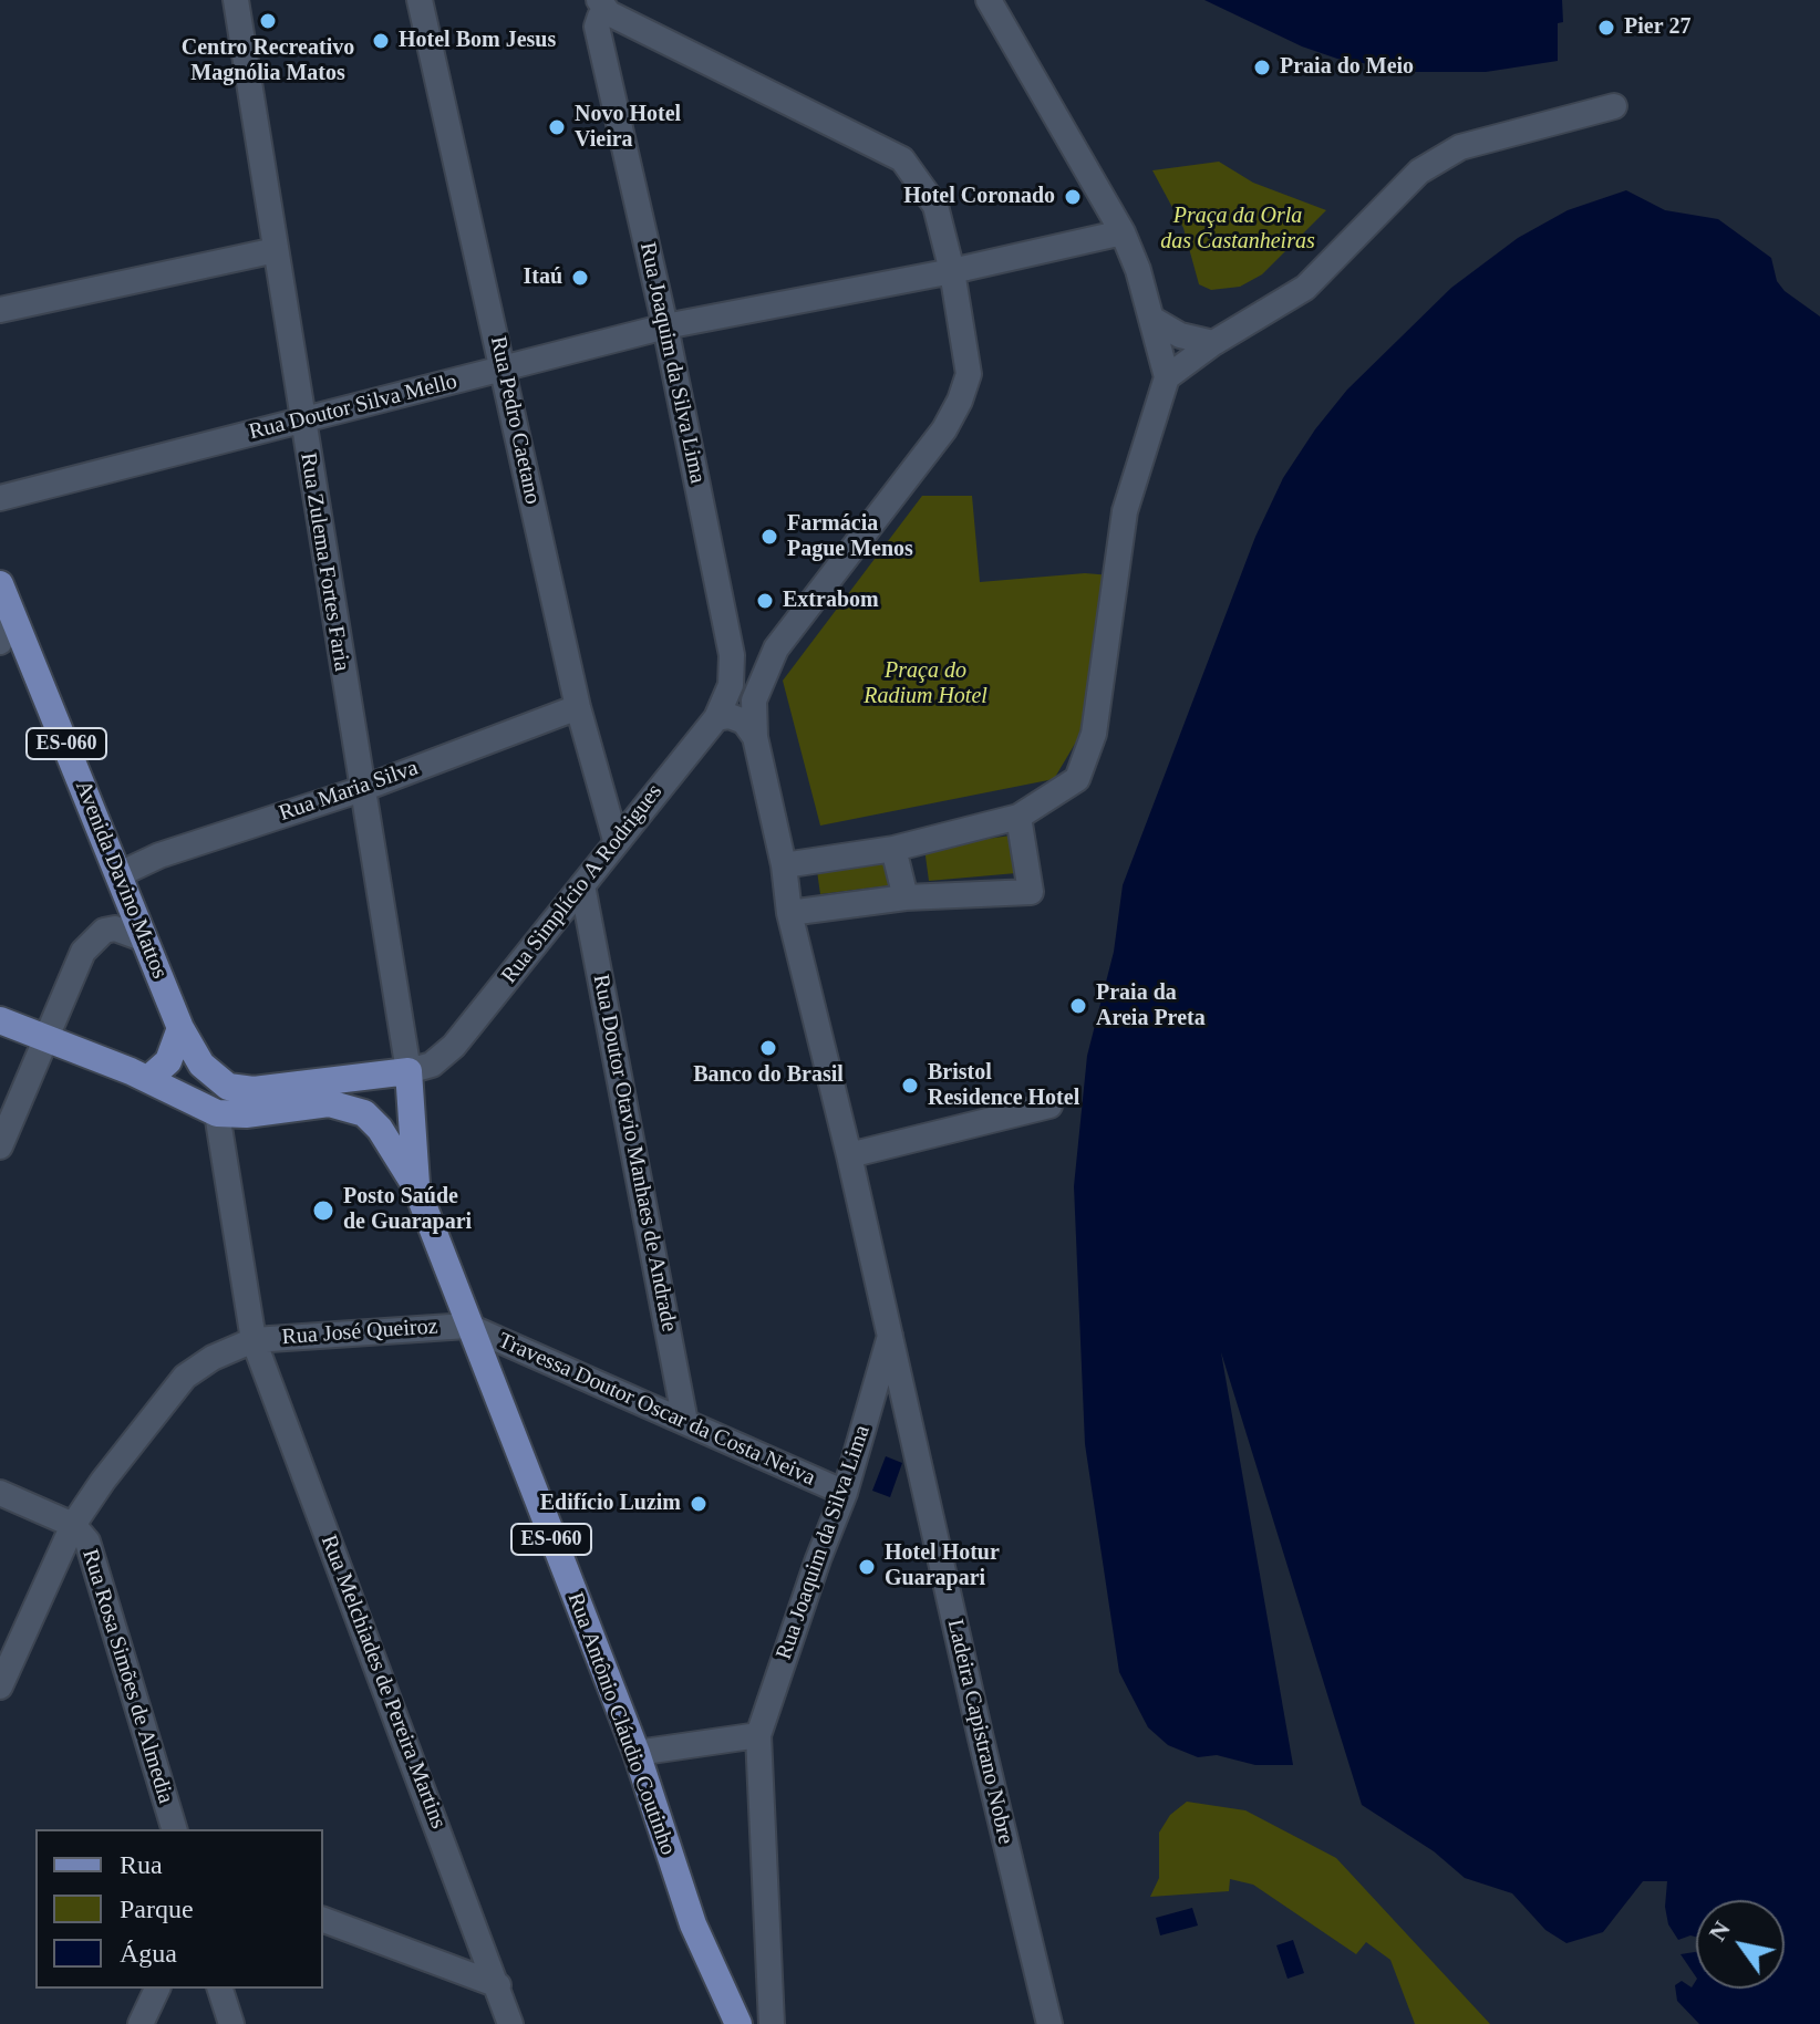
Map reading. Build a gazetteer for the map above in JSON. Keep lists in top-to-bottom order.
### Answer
{
  "streets": {
    "main road": ["ES-060", "Avenida Davino Mattos", "Rua Antônio Cláudio Coutinho"],
    "street": [
      "Rua Joaquim da Silva Lima",
      "Rua Doutor Silva Mello",
      "Rua Pedro Caetano",
      "Rua Zulema Fortes Faria",
      "Rua Maria Silva",
      "Rua Simplício A Rodrigues",
      "Rua Doutor Otavio Manhaes de Andrade",
      "Rua José Queiroz",
      "Travessa Doutor Oscar da Costa Neiva",
      "Rua Rosa Simões de Almedia",
      "Rua Melchiades de Pereira Martins",
      "Ladeira Capistrano Nobre"
    ]
  },
  "crossings": [
    ["Rua Joaquim da Silva Lima", "Rua Doutor Silva Mello"],
    ["Rua Joaquim da Silva Lima", "Rua Simplício A Rodrigues"],
    ["Rua Joaquim da Silva Lima", "Travessa Doutor Oscar da Costa Neiva"],
    ["Rua Joaquim da Silva Lima", "Ladeira Capistrano Nobre"],
    ["Rua Doutor Silva Mello", "Rua Pedro Caetano"],
    ["Rua Doutor Silva Mello", "Rua Zulema Fortes Faria"],
    ["Rua Pedro Caetano", "Rua Maria Silva"],
    ["Rua Pedro Caetano", "Rua Simplício A Rodrigues"],
    ["Rua Zulema Fortes Faria", "ES-060"],
    ["Rua Zulema Fortes Faria", "Rua Maria Silva"],
    ["Rua Zulema Fortes Faria", "Rua Simplício A Rodrigues"],
    ["ES-060", "Avenida Davino Mattos"],
    ["ES-060", "Rua Simplício A Rodrigues"],
    ["ES-060", "Rua José Queiroz"],
    ["ES-060", "Travessa Doutor Oscar da Costa Neiva"],
    ["ES-060", "Rua Melchiades de Pereira Martins"],
    ["ES-060", "Rua Antônio Cláudio Coutinho"],
    ["Rua Maria Silva", "Avenida Davino Mattos"],
    ["Rua Simplício A Rodrigues", "Rua Doutor Otavio Manhaes de Andrade"],
    ["Rua Doutor Otavio Manhaes de Andrade", "Travessa Doutor Oscar da Costa Neiva"],
    ["Rua José Queiroz", "Travessa Doutor Oscar da Costa Neiva"],
    ["Rua José Queiroz", "Rua Rosa Simões de Almedia"],
    ["Rua José Queiroz", "Rua Melchiades de Pereira Martins"],
    ["Rua José Queiroz", "Rua Antônio Cláudio Coutinho"],
    ["Travessa Doutor Oscar da Costa Neiva", "Rua Antônio Cláudio Coutinho"]
  ],
  "parks": ["Praça da Orla das Castanheiras", "Praça do Radium Hotel"],
  "places": [
    "Centro Recreativo Magnólia Matos",
    "Pier 27",
    "Hotel Bom Jesus",
    "Praia do Meio",
    "Novo Hotel Vieira",
    "Hotel Coronado",
    "Itaú",
    "Farmácia Pague Menos",
    "Extrabom",
    "Praia da Areia Preta",
    "Banco do Brasil",
    "Bristol Residence Hotel",
    "Posto Saúde de Guarapari",
    "Edifício Luzim",
    "Hotel Hotur Guarapari"
  ],
  "legend": ["Rua", "Parque", "Água"],
  "north": "top left"
}
